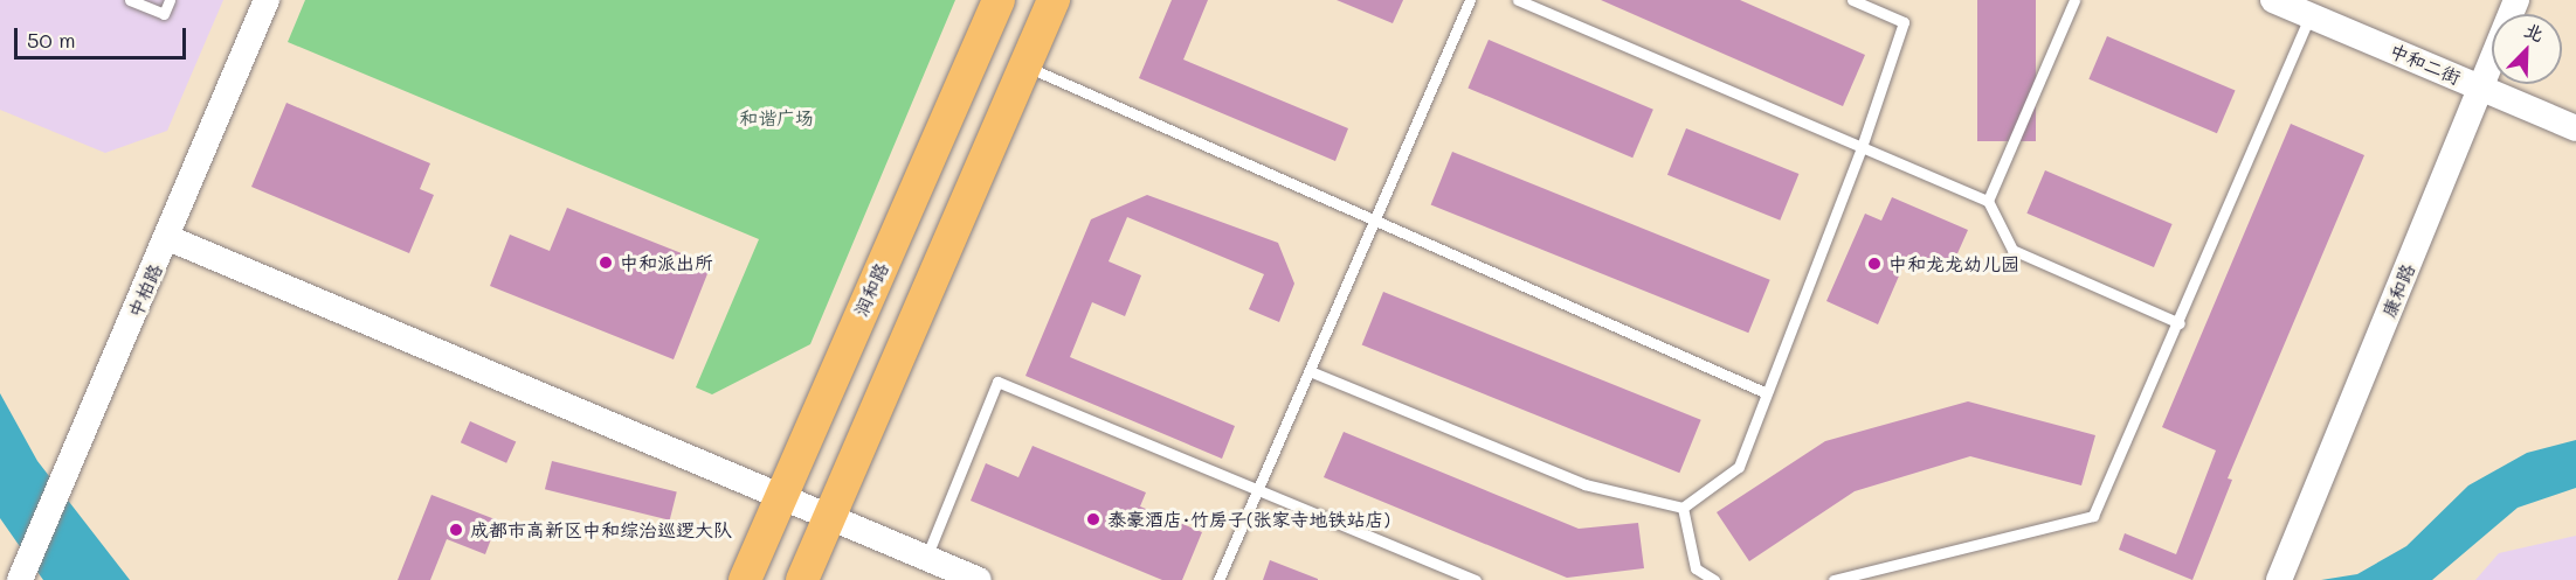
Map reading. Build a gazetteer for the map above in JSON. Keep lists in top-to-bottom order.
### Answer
{
  "streets": {
    "main road": ["润和路"],
    "street": ["中和二街", "中柏路", "康和路"]
  },
  "crossings": [
    ["中和二街", "康和路"]
  ],
  "parks": ["和谐广场"],
  "places": [
    "中和派出所",
    "中和龙龙幼儿园",
    "泰豪酒店·竹房子(张家寺地铁站店)",
    "成都市高新区中和综治巡逻大队"
  ],
  "scale_bar": "50 m",
  "north": "top right"
}
